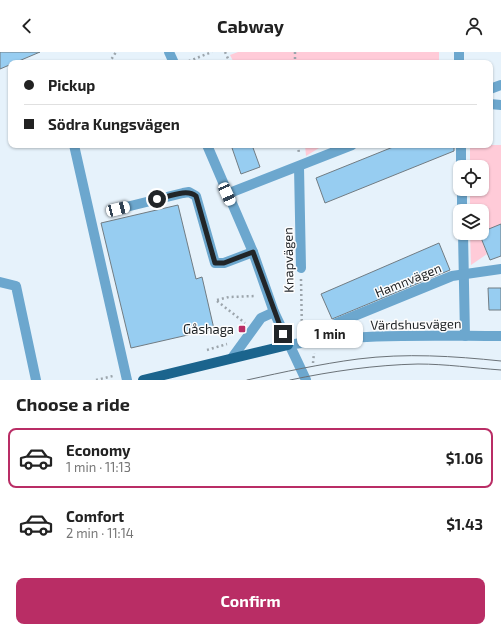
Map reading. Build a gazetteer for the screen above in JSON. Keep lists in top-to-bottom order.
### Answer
{
  "streets": {
    "main road": ["Värdshusvägen"],
    "street": ["Knapvägen", "Hamnvägen"]
  },
  "crossings": [
    ["Knapvägen", "Värdshusvägen"]
  ],
  "places": {
    "transit": ["Gåshaga"]
  },
  "page": {
    "header": "Cabway",
    "banner": ["Pickup", "Södra Kungsvägen"],
    "bubble": "1 min",
    "heading": "Choose a ride",
    "list": [
      {
        "name": "Economy",
        "note": "1 min · 11:13",
        "value": "$1.06"
      },
      {
        "name": "Comfort",
        "note": "2 min · 11:14",
        "value": "$1.43"
      }
    ],
    "buttons": "Confirm"
  }
}
